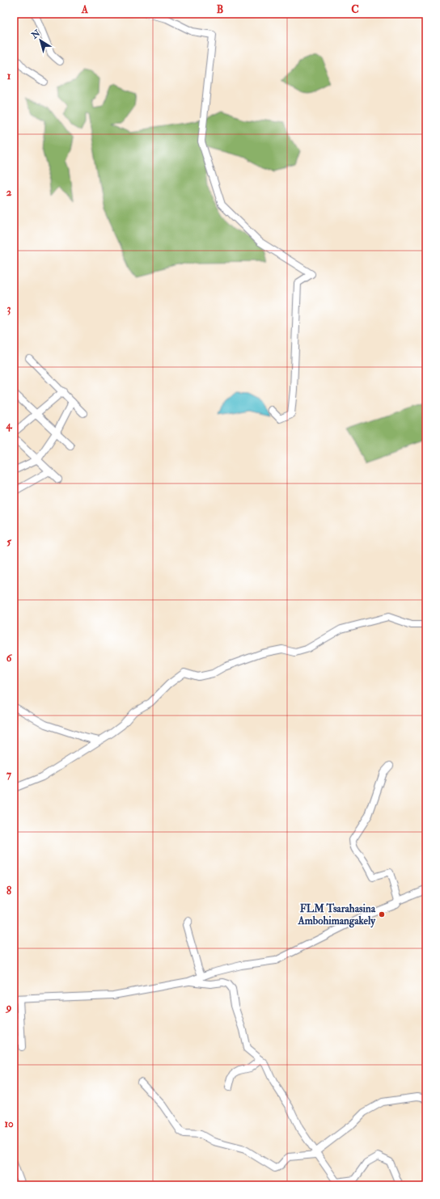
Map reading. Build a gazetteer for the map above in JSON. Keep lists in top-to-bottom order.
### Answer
{
  "places": ["FLM Tsarahasina Ambohimangakely"],
  "north": "top left",
  "grid": {
    "columns": ["A", "B", "C"],
    "rows": [
      "1",
      "2",
      "3",
      "4",
      "5",
      "6",
      "7",
      "8",
      "9",
      "10"
    ]
  }
}
